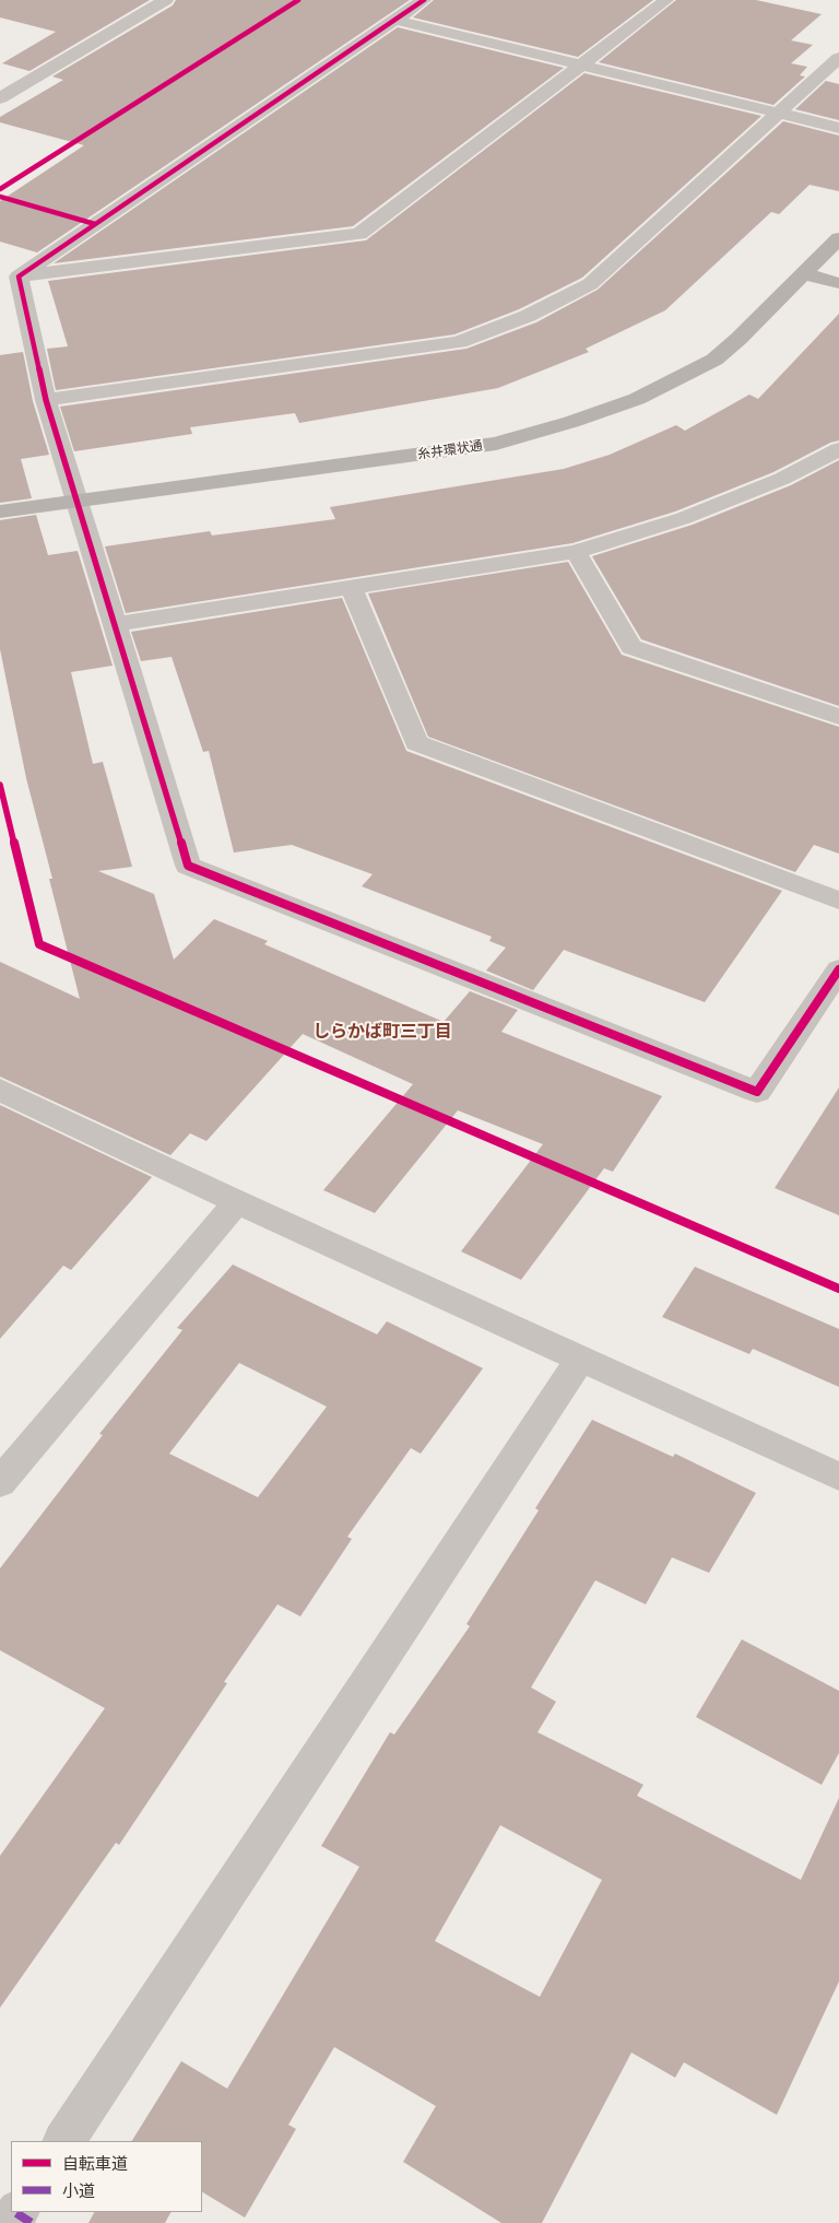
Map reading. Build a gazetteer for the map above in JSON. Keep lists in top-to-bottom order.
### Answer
{
  "streets": {
    "street": ["糸井環状通"]
  },
  "districts": ["しらかば町三丁目"],
  "legend": ["自転車道", "小道"]
}
